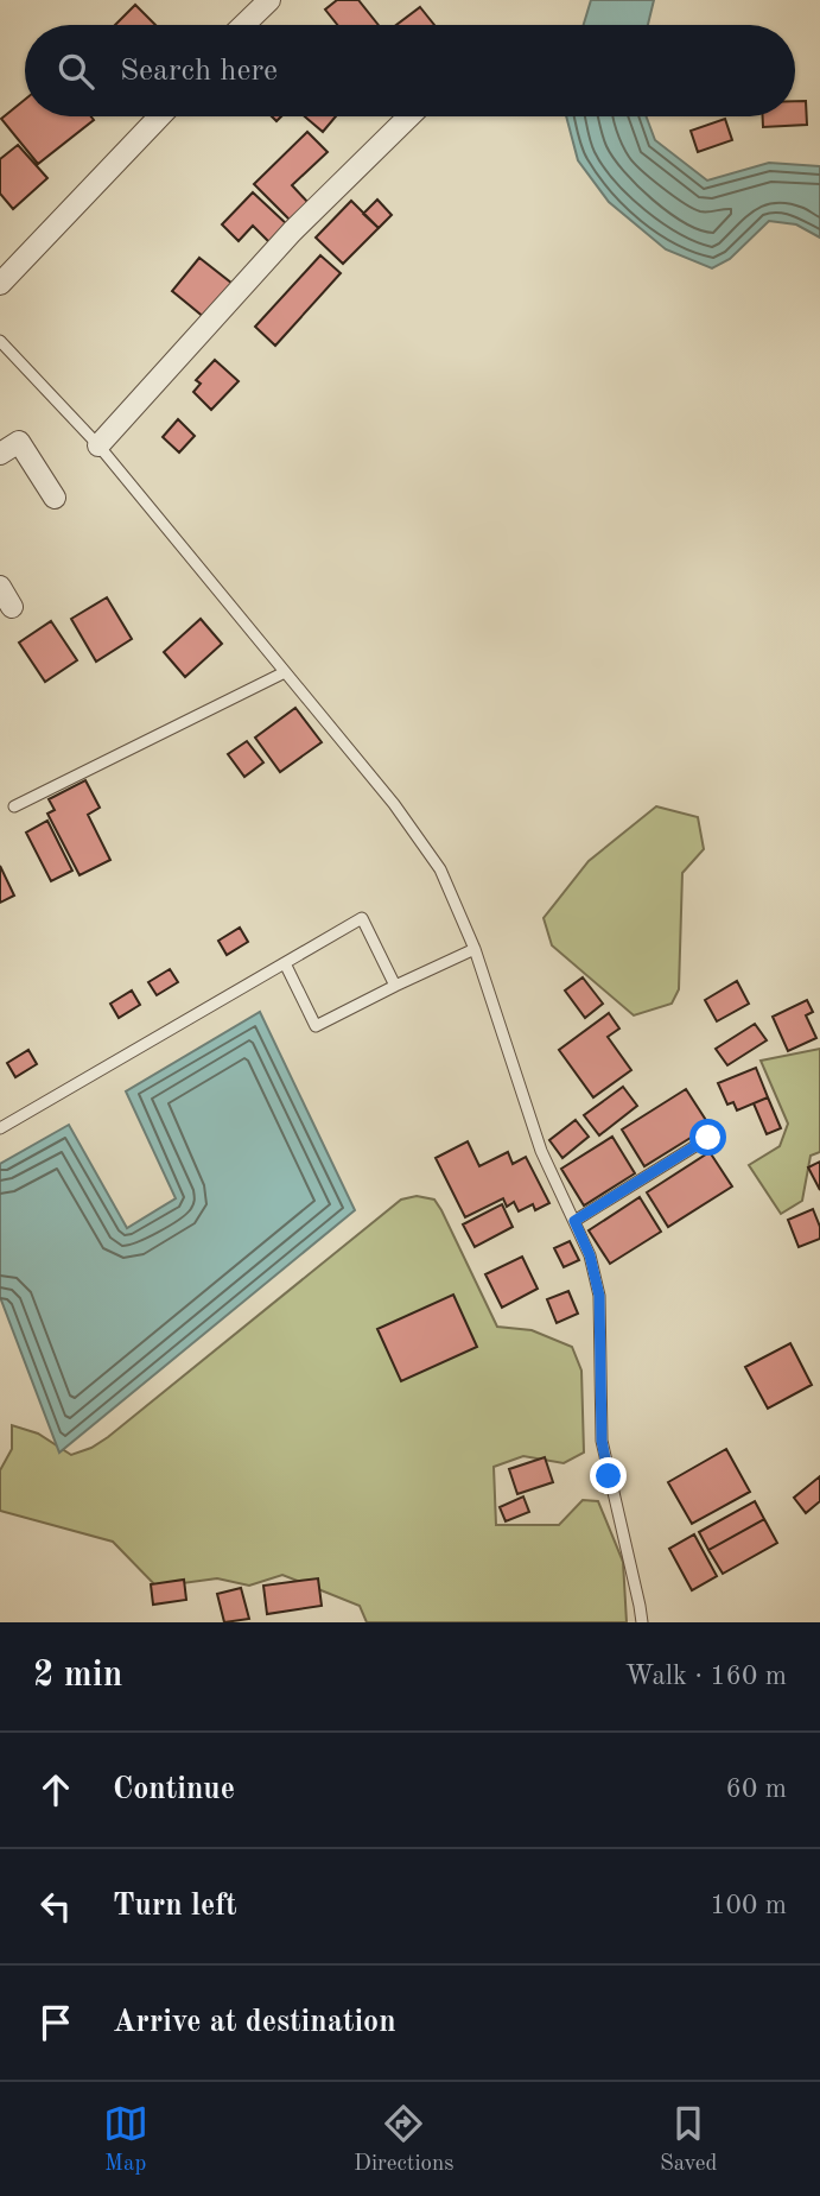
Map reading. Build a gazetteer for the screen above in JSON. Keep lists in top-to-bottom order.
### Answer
{
  "page": {
    "search": "Search here",
    "heading": ["2 min", "Walk · 160 m"],
    "list": [
      ["Continue", "60 m"],
      ["Turn left", "100 m"],
      "Arrive at destination"
    ],
    "nav": ["Map", "Directions", "Saved"]
  }
}
